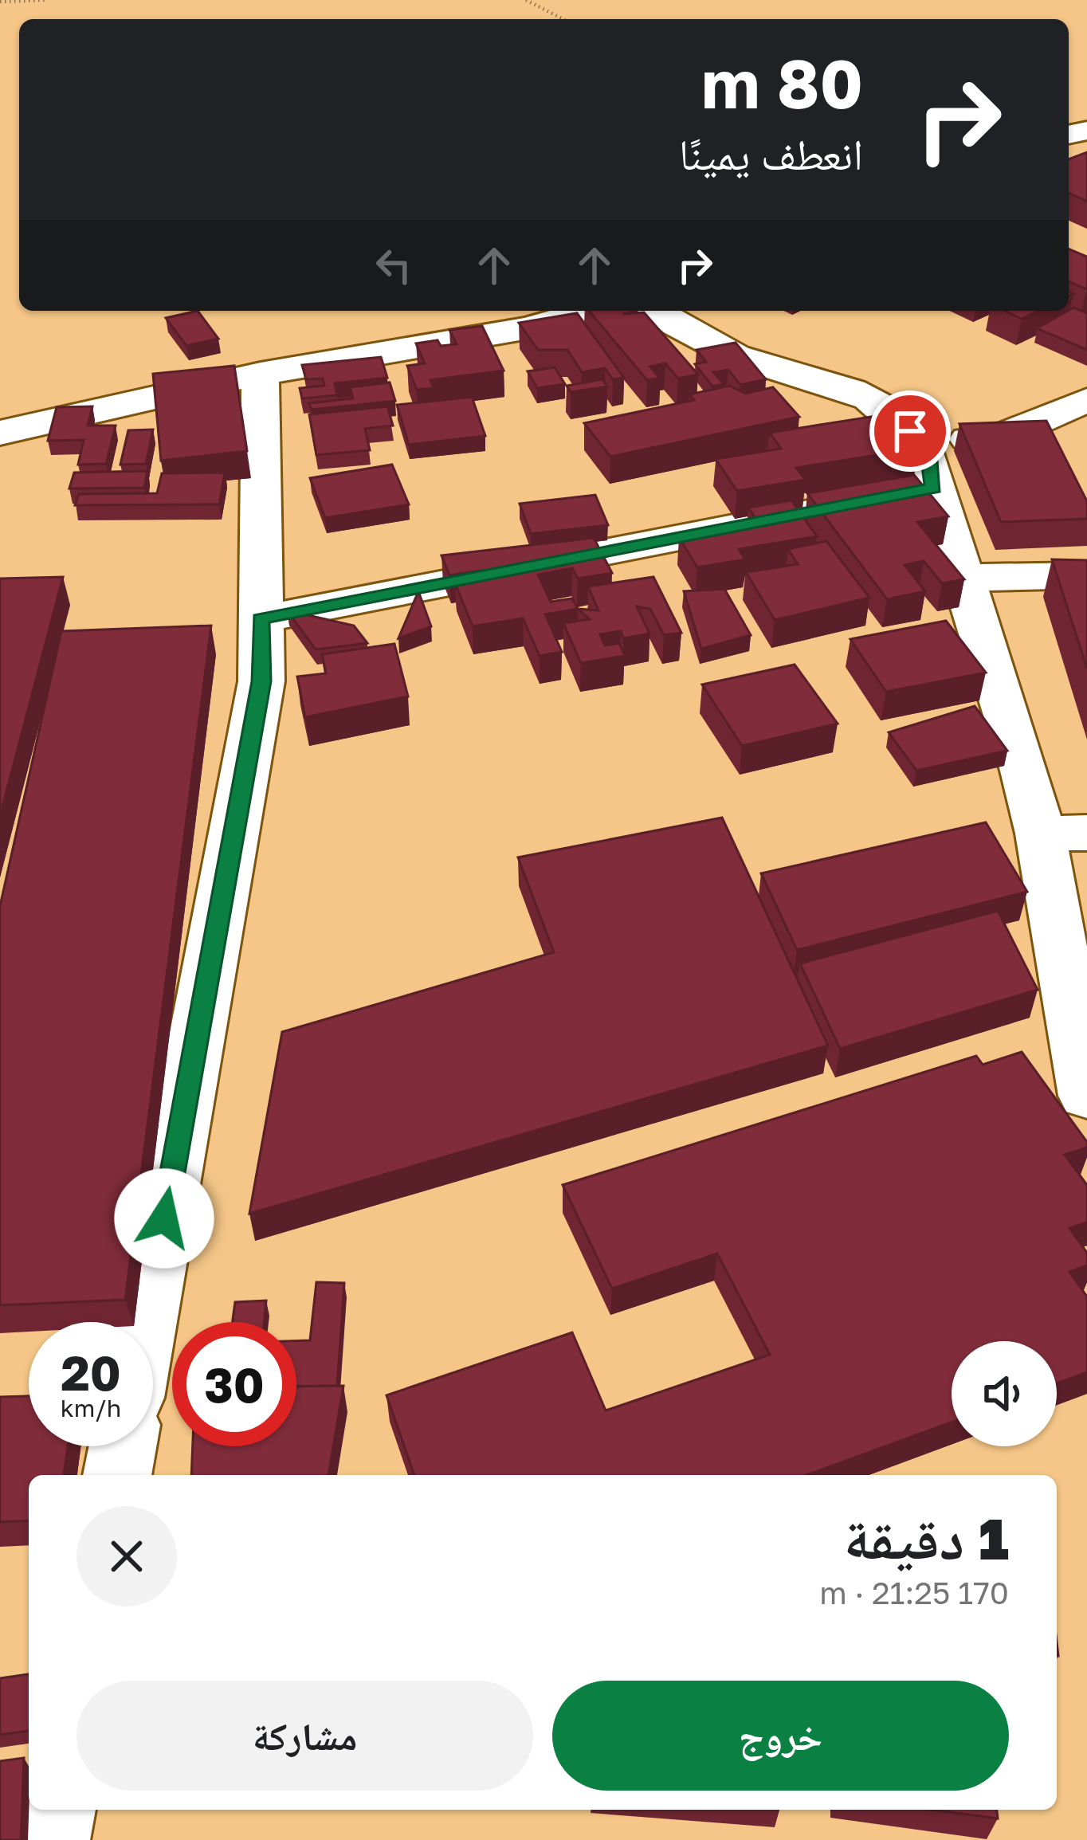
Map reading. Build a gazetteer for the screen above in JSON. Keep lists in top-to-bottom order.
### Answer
{
  "page": {
    "turn": ["80 m", "انعطف يمينًا"],
    "speed": "20 km/h",
    "limit": "30",
    "heading": ["1 دقيقة", "170 m · 21:25"],
    "buttons": ["خروج", "مشاركة"]
  }
}
